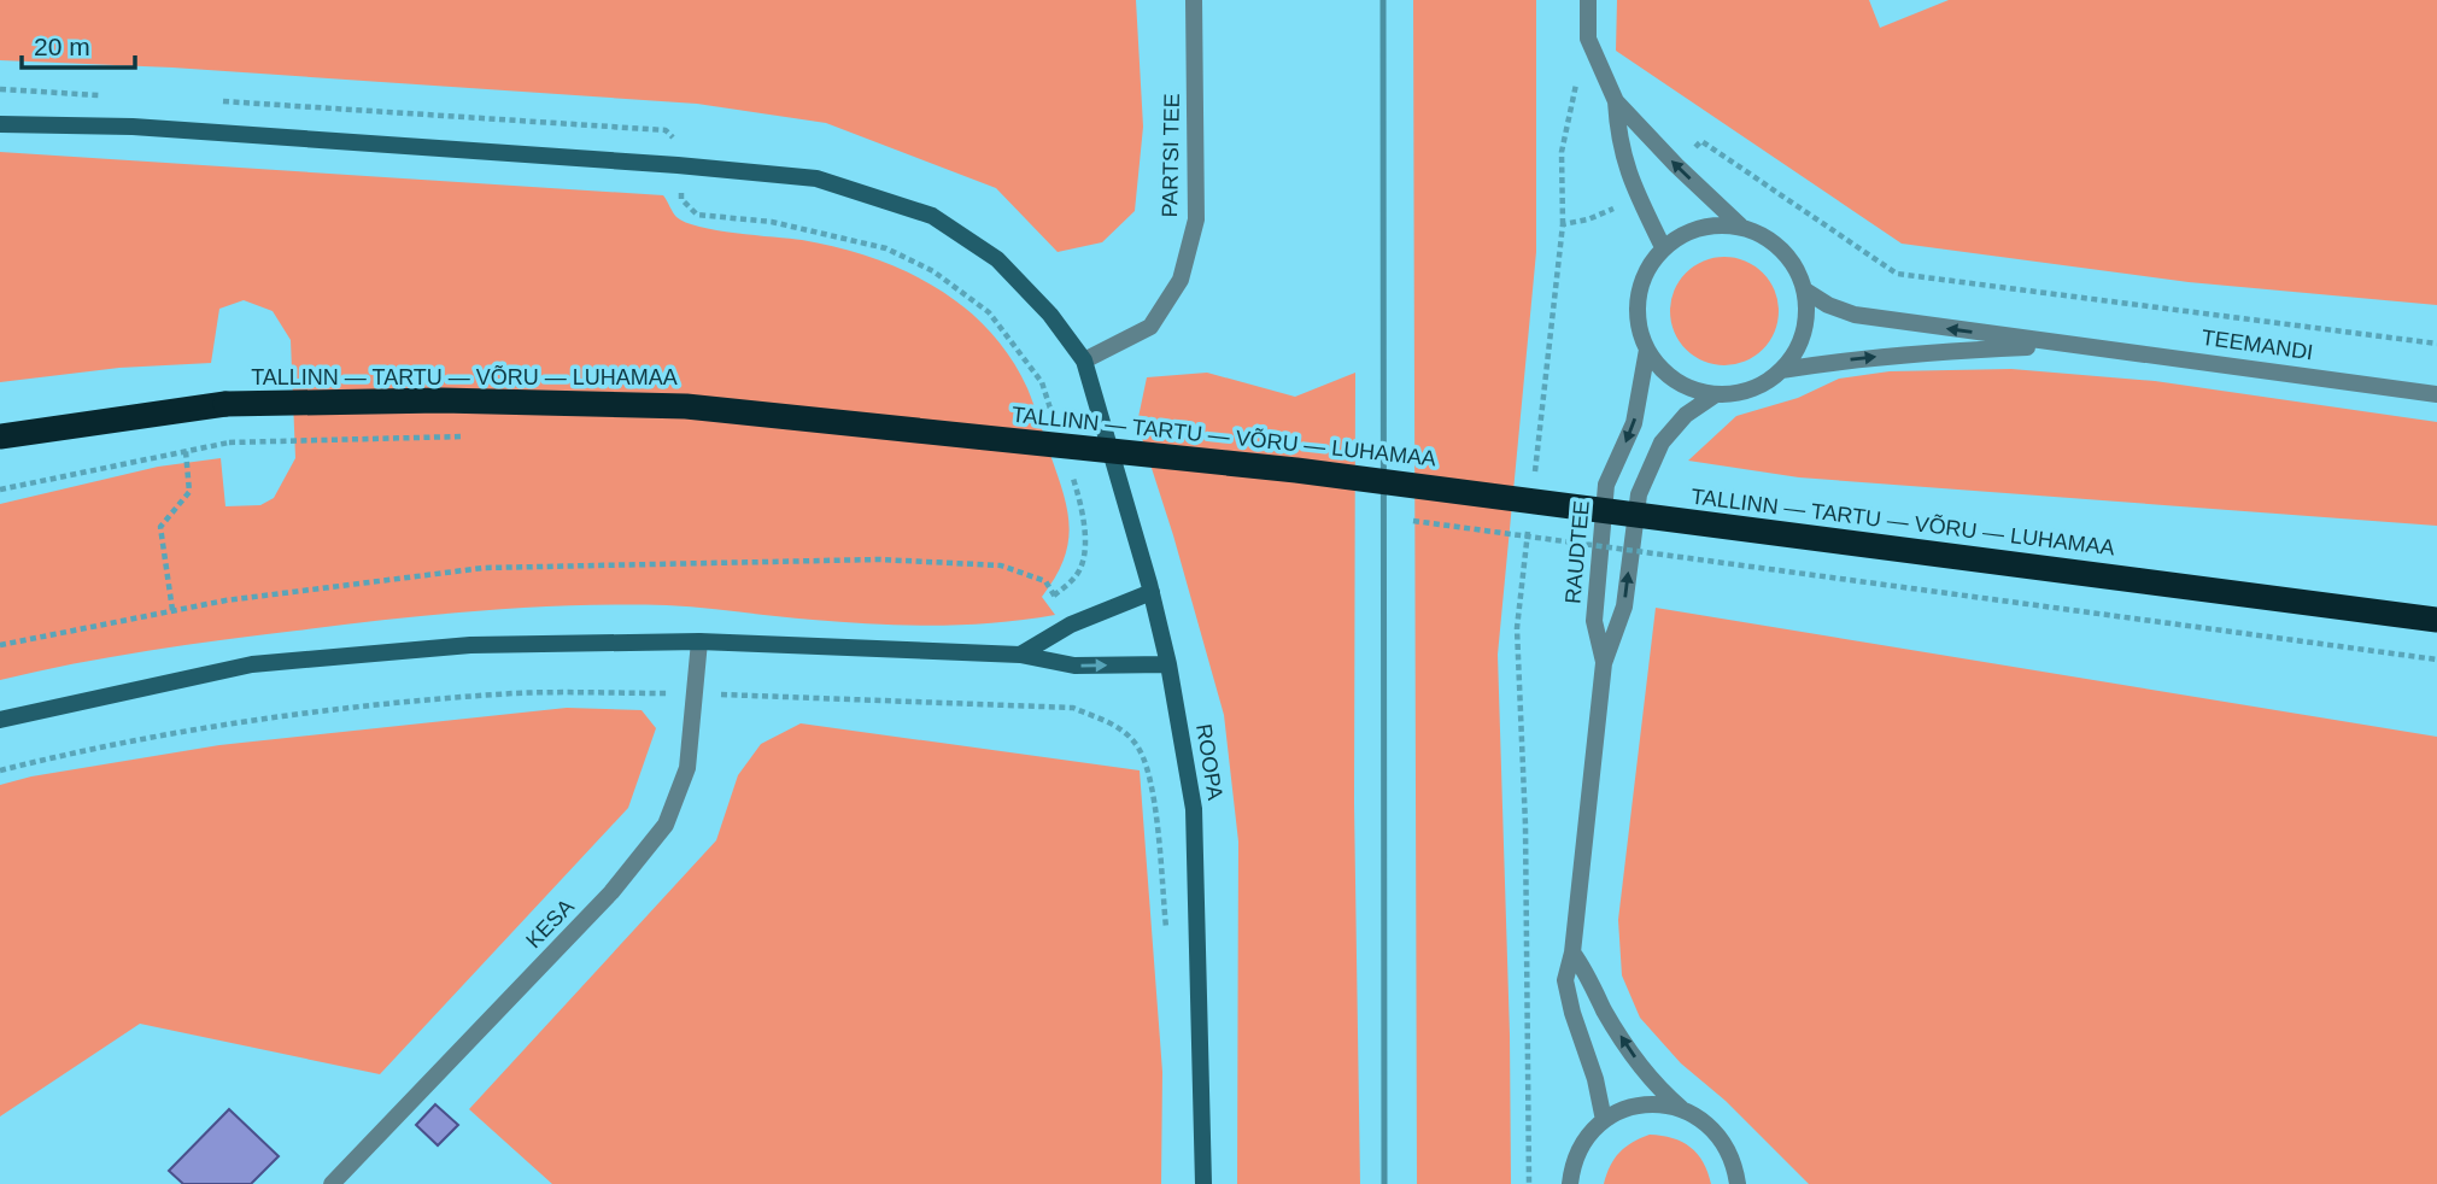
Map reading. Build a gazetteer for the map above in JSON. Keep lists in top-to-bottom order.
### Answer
{
  "streets": {
    "highway": ["TALLINN — TARTU — VÕRU — LUHAMAA"],
    "street": [
      "PARTSI TEE",
      "TEEMANDI",
      "RAUDTEE",
      "ROOPA",
      "KESA"
    ]
  },
  "crossings": [
    ["PARTSI TEE", "ROOPA"],
    ["TEEMANDI", "RAUDTEE"]
  ],
  "scale_bar": "20 m"
}
